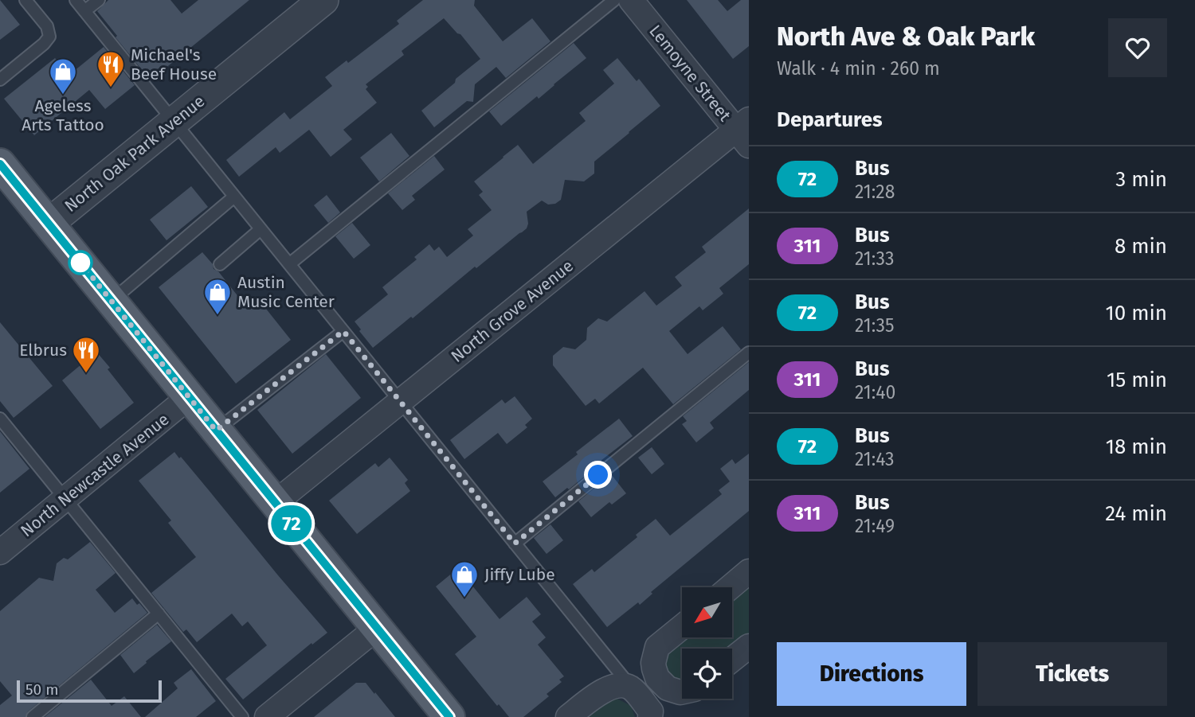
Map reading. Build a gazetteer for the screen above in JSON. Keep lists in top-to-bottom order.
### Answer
{
  "streets": {
    "street": [
      "Lemoyne Street",
      "North Oak Park Avenue",
      "North Grove Avenue",
      "North Newcastle Avenue"
    ]
  },
  "crossings": [
    ["Lemoyne Street", "North Grove Avenue"]
  ],
  "places": {
    "restaurant": ["Michael's Beef House", "Elbrus"],
    "shop": ["Ageless Arts Tattoo", "Austin Music Center", "Jiffy Lube"]
  },
  "lines": ["bus line 72"],
  "scale_bar": "50 m",
  "north": "bottom left",
  "page": {
    "on_map": "72",
    "heading": [
      ["North Ave & Oak Park", "Walk · 4 min · 260 m"],
      "Departures"
    ],
    "list": [
      {
        "mark": "72",
        "name": "Bus",
        "note": "21:28",
        "value": "3 min"
      },
      {
        "mark": "311",
        "name": "Bus",
        "note": "21:33",
        "value": "8 min"
      },
      {
        "mark": "72",
        "name": "Bus",
        "note": "21:35",
        "value": "10 min"
      },
      {
        "mark": "311",
        "name": "Bus",
        "note": "21:40",
        "value": "15 min"
      },
      {
        "mark": "72",
        "name": "Bus",
        "note": "21:43",
        "value": "18 min"
      },
      {
        "mark": "311",
        "name": "Bus",
        "note": "21:49",
        "value": "24 min"
      }
    ],
    "buttons": ["Directions", "Tickets"],
    "scale": "50 m"
  }
}
